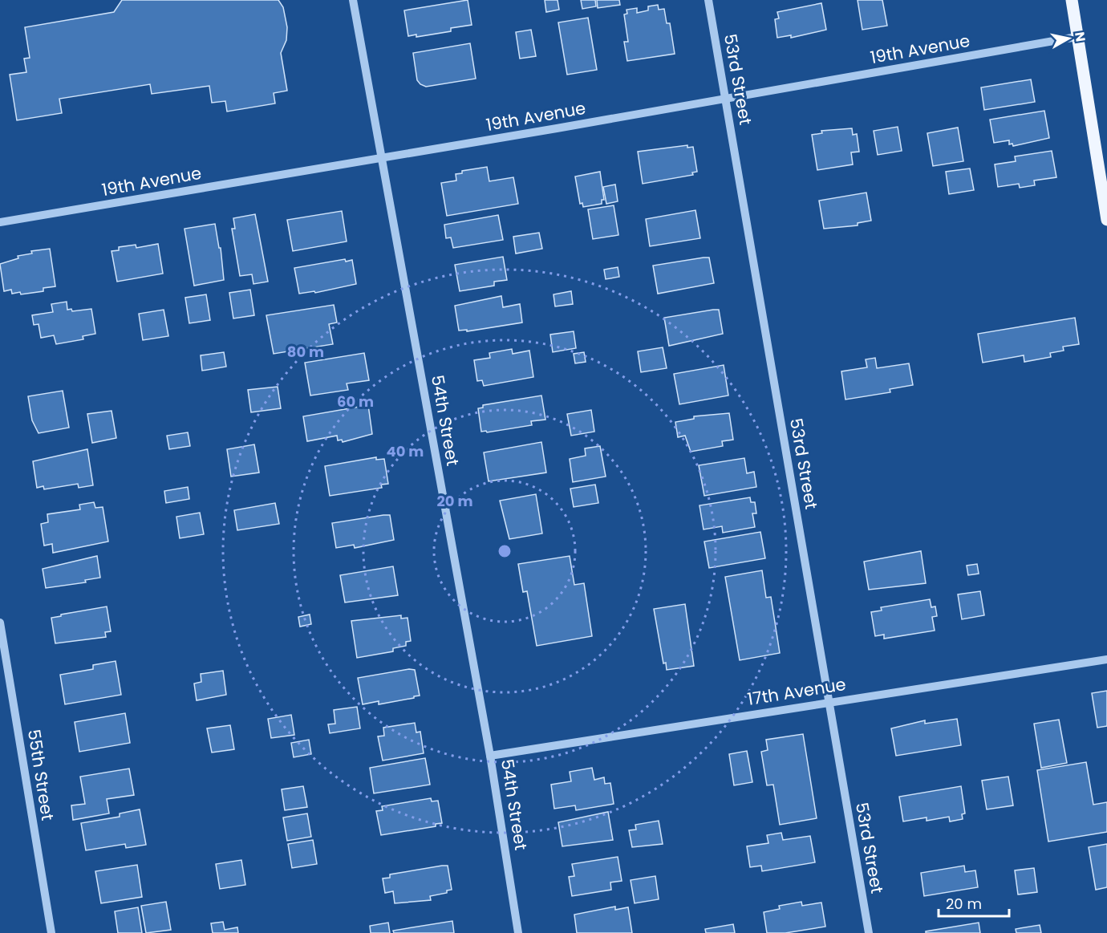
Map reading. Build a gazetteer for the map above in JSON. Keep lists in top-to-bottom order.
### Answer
{
  "streets": {
    "street": [
      "19th Avenue",
      "53rd Street",
      "54th Street",
      "17th Avenue",
      "55th Street"
    ]
  },
  "crossings": [
    ["19th Avenue", "53rd Street"],
    ["19th Avenue", "54th Street"],
    ["53rd Street", "17th Avenue"],
    ["54th Street", "17th Avenue"]
  ],
  "scale_bar": "20 m",
  "north": "right",
  "rings": [
    "80 m",
    "60 m",
    "40 m",
    "20 m"
  ]
}
